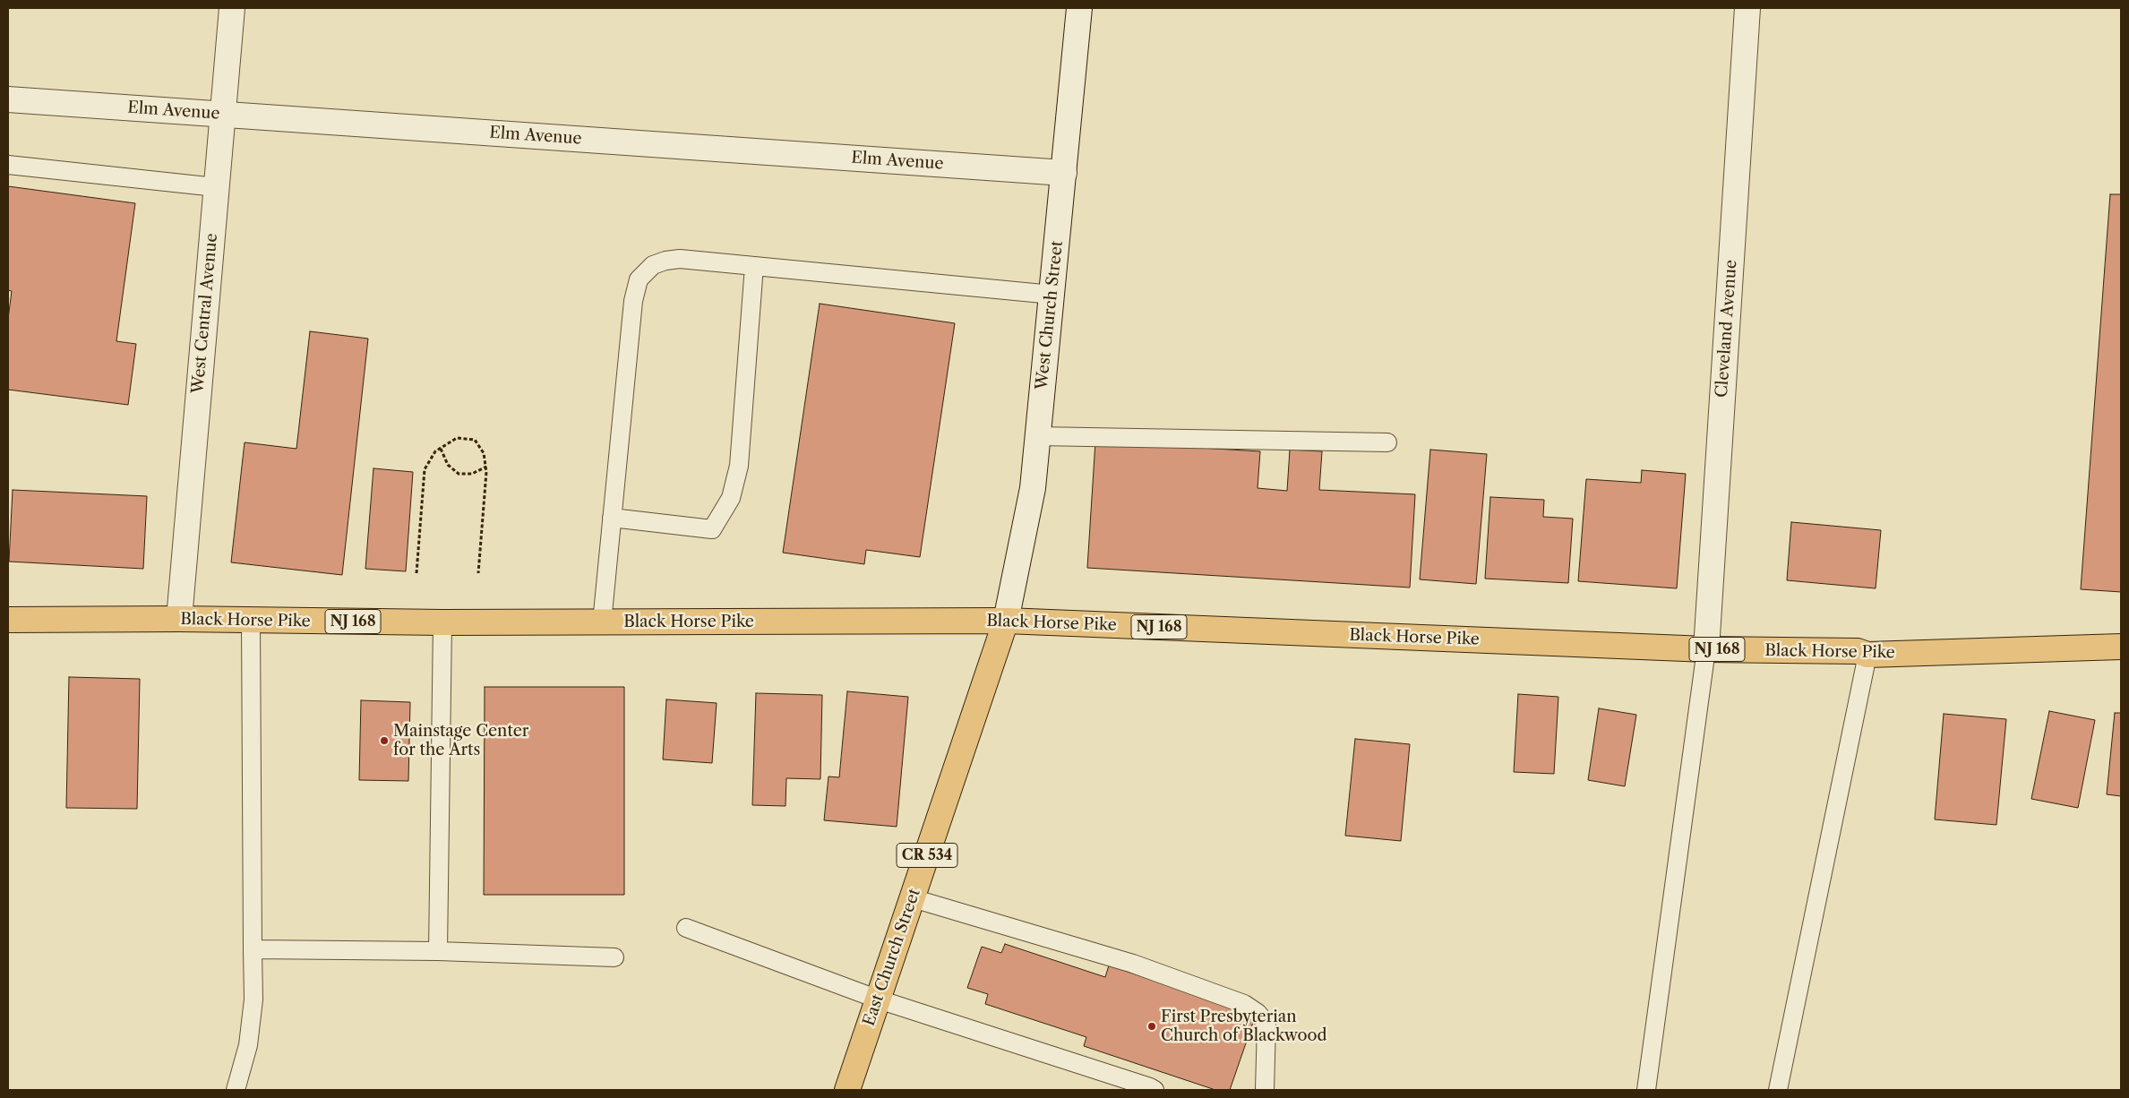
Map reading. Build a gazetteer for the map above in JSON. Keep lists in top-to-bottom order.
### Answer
{
  "streets": {
    "main road": [
      "Black Horse Pike",
      "NJ 168",
      "CR 534",
      "East Church Street"
    ],
    "street": [
      "Elm Avenue",
      "West Central Avenue",
      "West Church Street",
      "Cleveland Avenue"
    ]
  },
  "crossings": [
    ["Elm Avenue", "West Central Avenue"],
    ["Elm Avenue", "West Church Street"],
    ["West Central Avenue", "Black Horse Pike"],
    ["West Church Street", "Black Horse Pike"],
    ["West Church Street", "East Church Street"],
    ["Cleveland Avenue", "Black Horse Pike"],
    ["Black Horse Pike", "East Church Street"]
  ],
  "places": ["Mainstage Center for the Arts", "First Presbyterian Church of Blackwood"]
}
